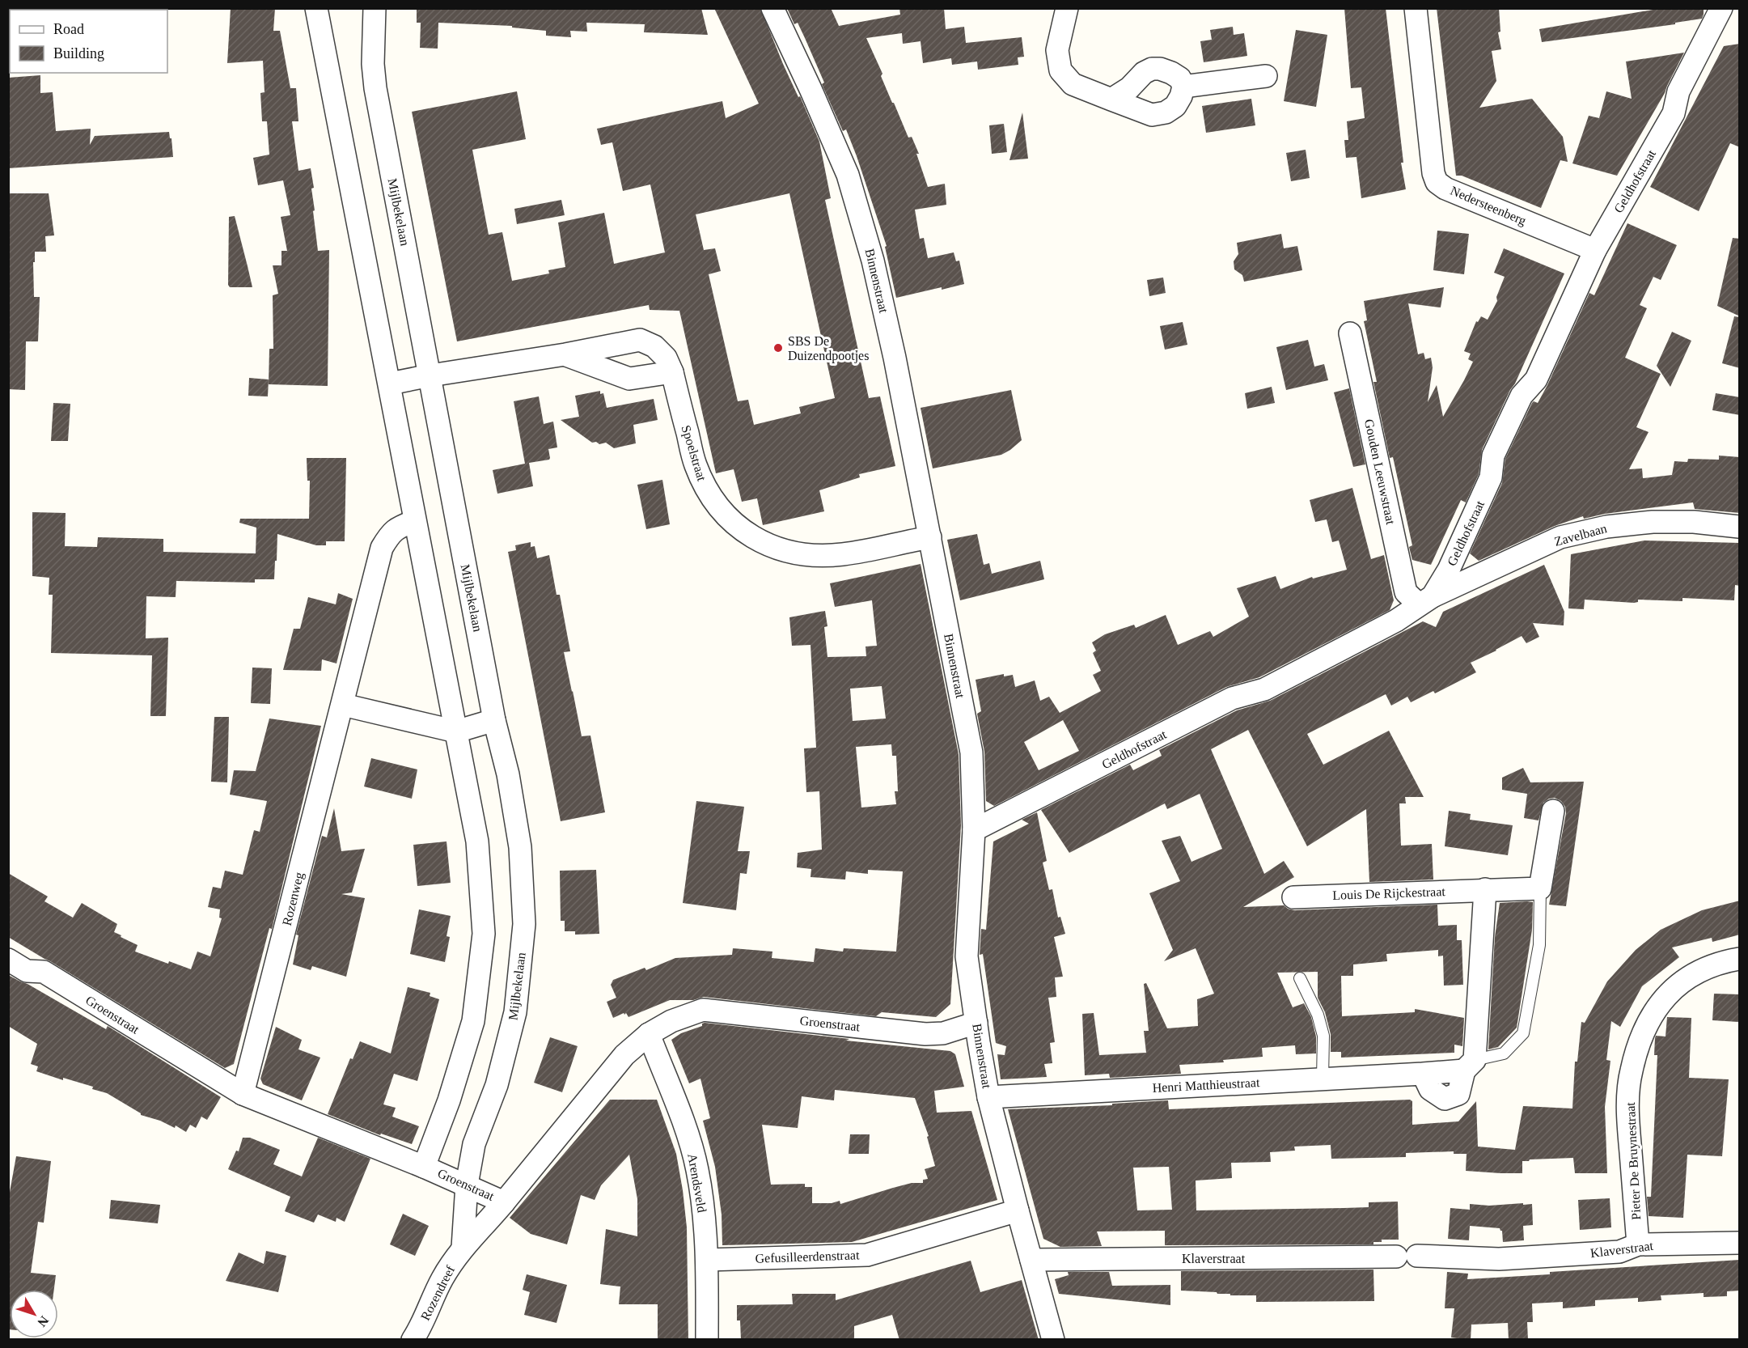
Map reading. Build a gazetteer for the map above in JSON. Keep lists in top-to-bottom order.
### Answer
{
  "streets": {
    "street": [
      "Geldhofstraat",
      "Nedersteenberg",
      "Mijlbekelaan",
      "Binnenstraat",
      "Spoelstraat",
      "Gouden Leeuwstraat",
      "Zavelbaan",
      "Louis De Rijckestraat",
      "Rozenweg",
      "Groenstraat",
      "Henri Matthieustraat",
      "Pieter De Bruynestraat",
      "Arendsveld",
      "Klaverstraat",
      "Gefusilleerdenstraat",
      "Rozendreef"
    ]
  },
  "crossings": [
    ["Geldhofstraat", "Nedersteenberg"],
    ["Geldhofstraat", "Binnenstraat"],
    ["Geldhofstraat", "Gouden Leeuwstraat"],
    ["Geldhofstraat", "Zavelbaan"],
    ["Mijlbekelaan", "Spoelstraat"],
    ["Mijlbekelaan", "Groenstraat"],
    ["Mijlbekelaan", "Rozendreef"],
    ["Binnenstraat", "Spoelstraat"],
    ["Binnenstraat", "Groenstraat"],
    ["Binnenstraat", "Henri Matthieustraat"],
    ["Binnenstraat", "Klaverstraat"],
    ["Binnenstraat", "Gefusilleerdenstraat"],
    ["Gouden Leeuwstraat", "Zavelbaan"],
    ["Rozenweg", "Groenstraat"],
    ["Groenstraat", "Arendsveld"],
    ["Groenstraat", "Rozendreef"],
    ["Pieter De Bruynestraat", "Klaverstraat"],
    ["Arendsveld", "Gefusilleerdenstraat"]
  ],
  "places": ["SBS De Duizendpootjes"],
  "legend": ["Road", "Building"],
  "north": "bottom right"
}
